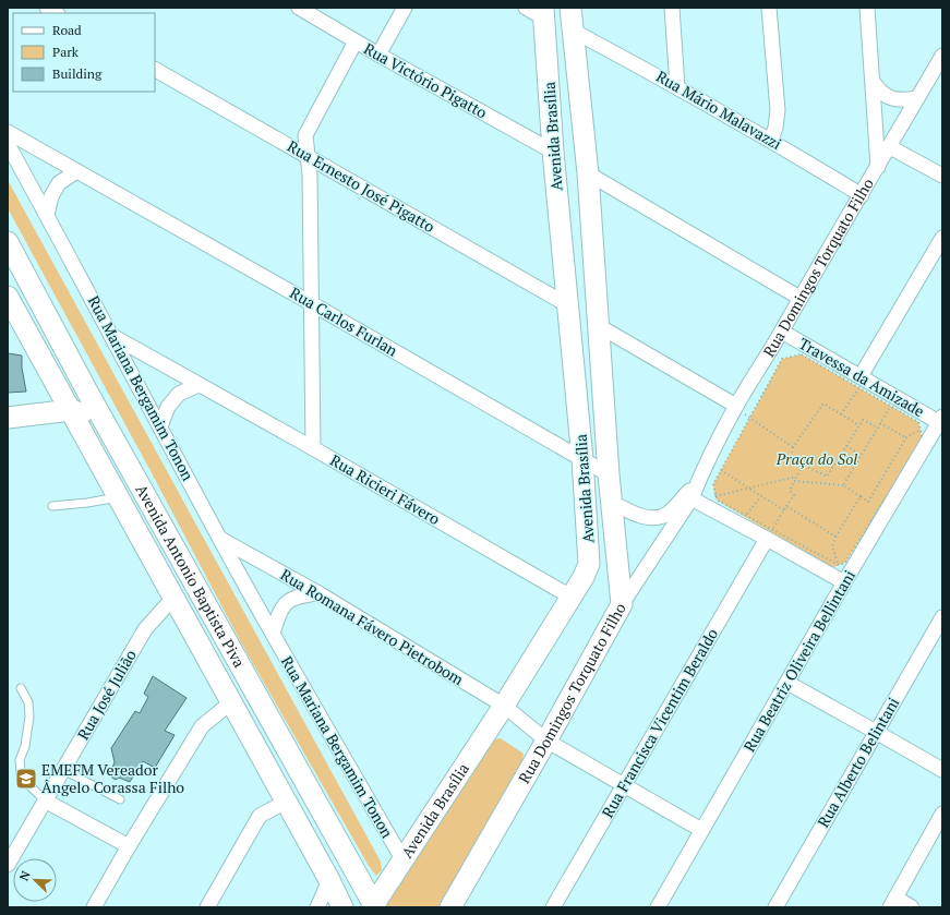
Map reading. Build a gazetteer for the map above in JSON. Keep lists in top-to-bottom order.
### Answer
{
  "streets": {
    "main road": ["Avenida Brasília", "Rua Domingos Torquato Filho", "Avenida Antonio Baptista Piva"],
    "street": [
      "Rua Victório Pigatto",
      "Rua Mário Malavazzi",
      "Rua Ernesto José Pigatto",
      "Rua Carlos Furlan",
      "Travessa da Amizade",
      "Rua Mariana Bergamim Tonon",
      "Rua Ricieri Fávero",
      "Rua Romana Fávero Pietrobom",
      "Rua Beatriz Oliveira Bellintani",
      "Rua José Julião",
      "Rua Francisca Vicentim Beraldo",
      "Rua Alberto Belintani"
    ]
  },
  "crossings": [
    ["Rua Victório Pigatto", "Avenida Brasília"],
    ["Rua Mário Malavazzi", "Avenida Brasília"],
    ["Rua Mário Malavazzi", "Rua Domingos Torquato Filho"],
    ["Avenida Brasília", "Rua Ernesto José Pigatto"],
    ["Avenida Brasília", "Rua Domingos Torquato Filho"],
    ["Avenida Brasília", "Rua Carlos Furlan"],
    ["Avenida Brasília", "Rua Mariana Bergamim Tonon"],
    ["Avenida Brasília", "Rua Ricieri Fávero"],
    ["Avenida Brasília", "Avenida Antonio Baptista Piva"],
    ["Avenida Brasília", "Rua Romana Fávero Pietrobom"],
    ["Rua Domingos Torquato Filho", "Travessa da Amizade"],
    ["Rua Domingos Torquato Filho", "Rua Romana Fávero Pietrobom"],
    ["Travessa da Amizade", "Rua Beatriz Oliveira Bellintani"],
    ["Rua Mariana Bergamim Tonon", "Rua Ricieri Fávero"],
    ["Rua Mariana Bergamim Tonon", "Rua Romana Fávero Pietrobom"],
    ["Avenida Antonio Baptista Piva", "Rua José Julião"],
    ["Rua Romana Fávero Pietrobom", "Rua Beatriz Oliveira Bellintani"],
    ["Rua Romana Fávero Pietrobom", "Rua Francisca Vicentim Beraldo"]
  ],
  "parks": ["Praça do Sol"],
  "places": {
    "school or university": ["EMEFM Vereador Ângelo Corassa Filho"]
  },
  "legend": ["Road", "Park", "Building"],
  "north": "top left"
}
